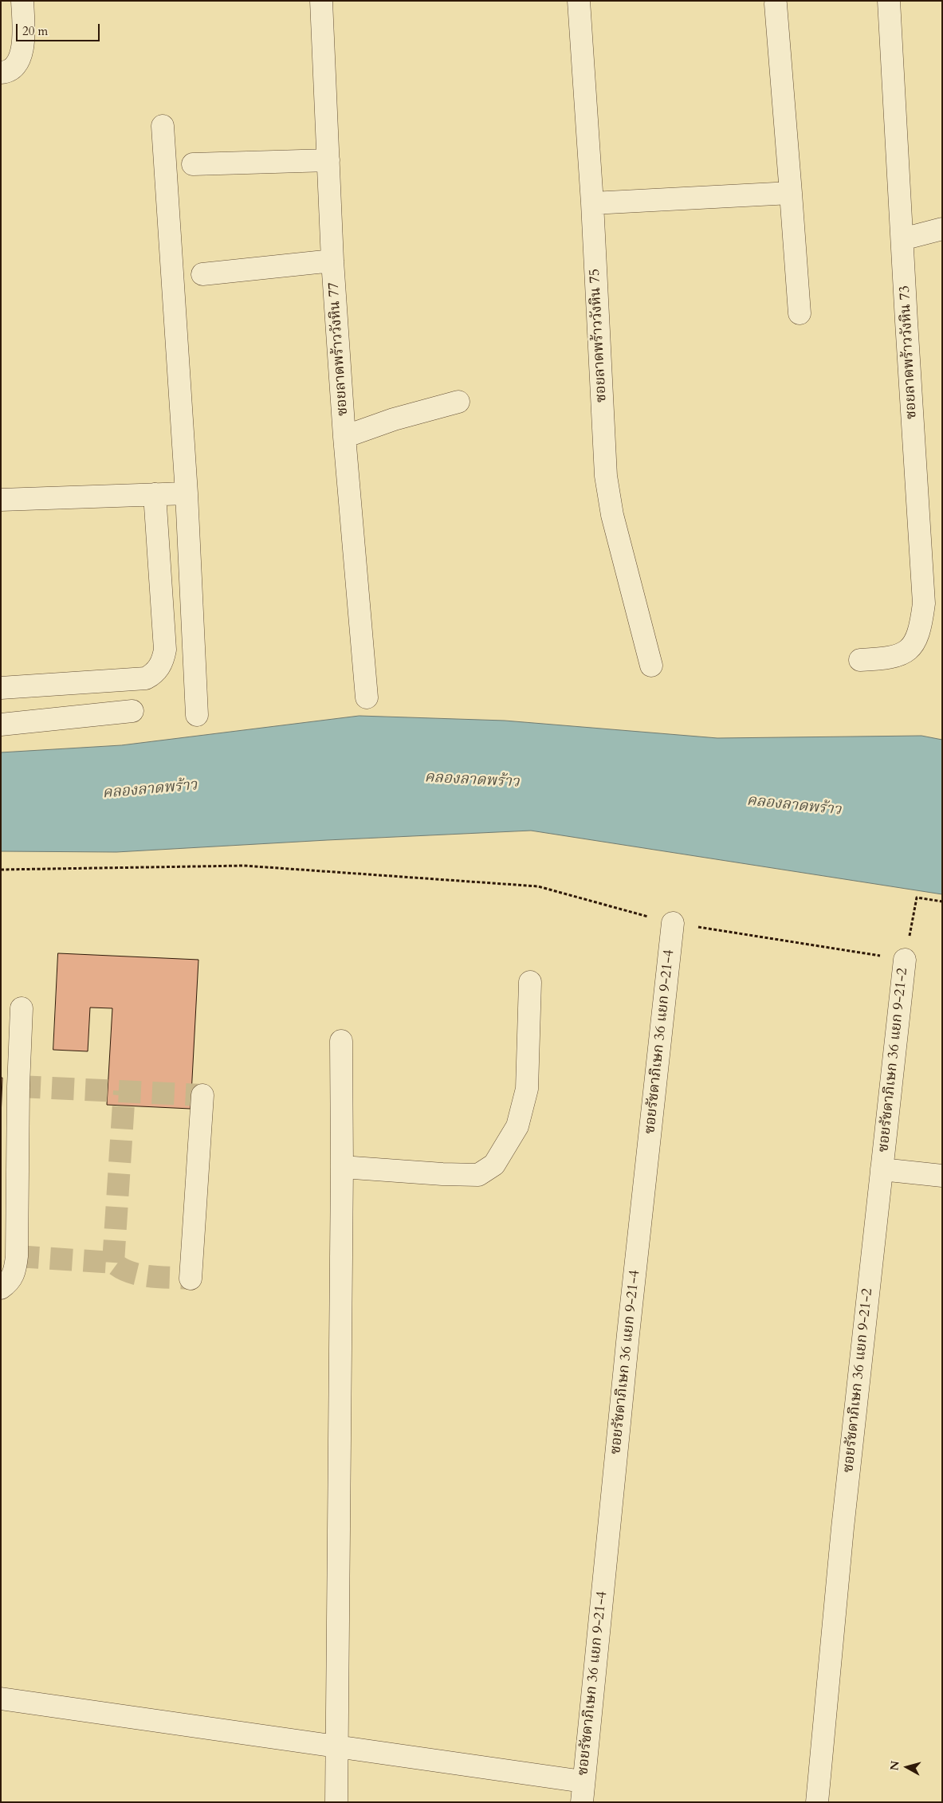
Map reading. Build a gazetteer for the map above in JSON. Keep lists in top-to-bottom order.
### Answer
{
  "streets": {
    "street": [
      "ซอยลาดพร้าววังหิน 75",
      "ซอยลาดพร้าววังหิน 77",
      "ซอยลาดพร้าววังหิน 73",
      "ซอยรัชดาภิเษก 36 แยก 9-21-4",
      "ซอยรัชดาภิเษก 36 แยก 9-21-2"
    ]
  },
  "water": ["คลองลาดพร้าว"],
  "scale_bar": "20 m",
  "north": "left"
}
